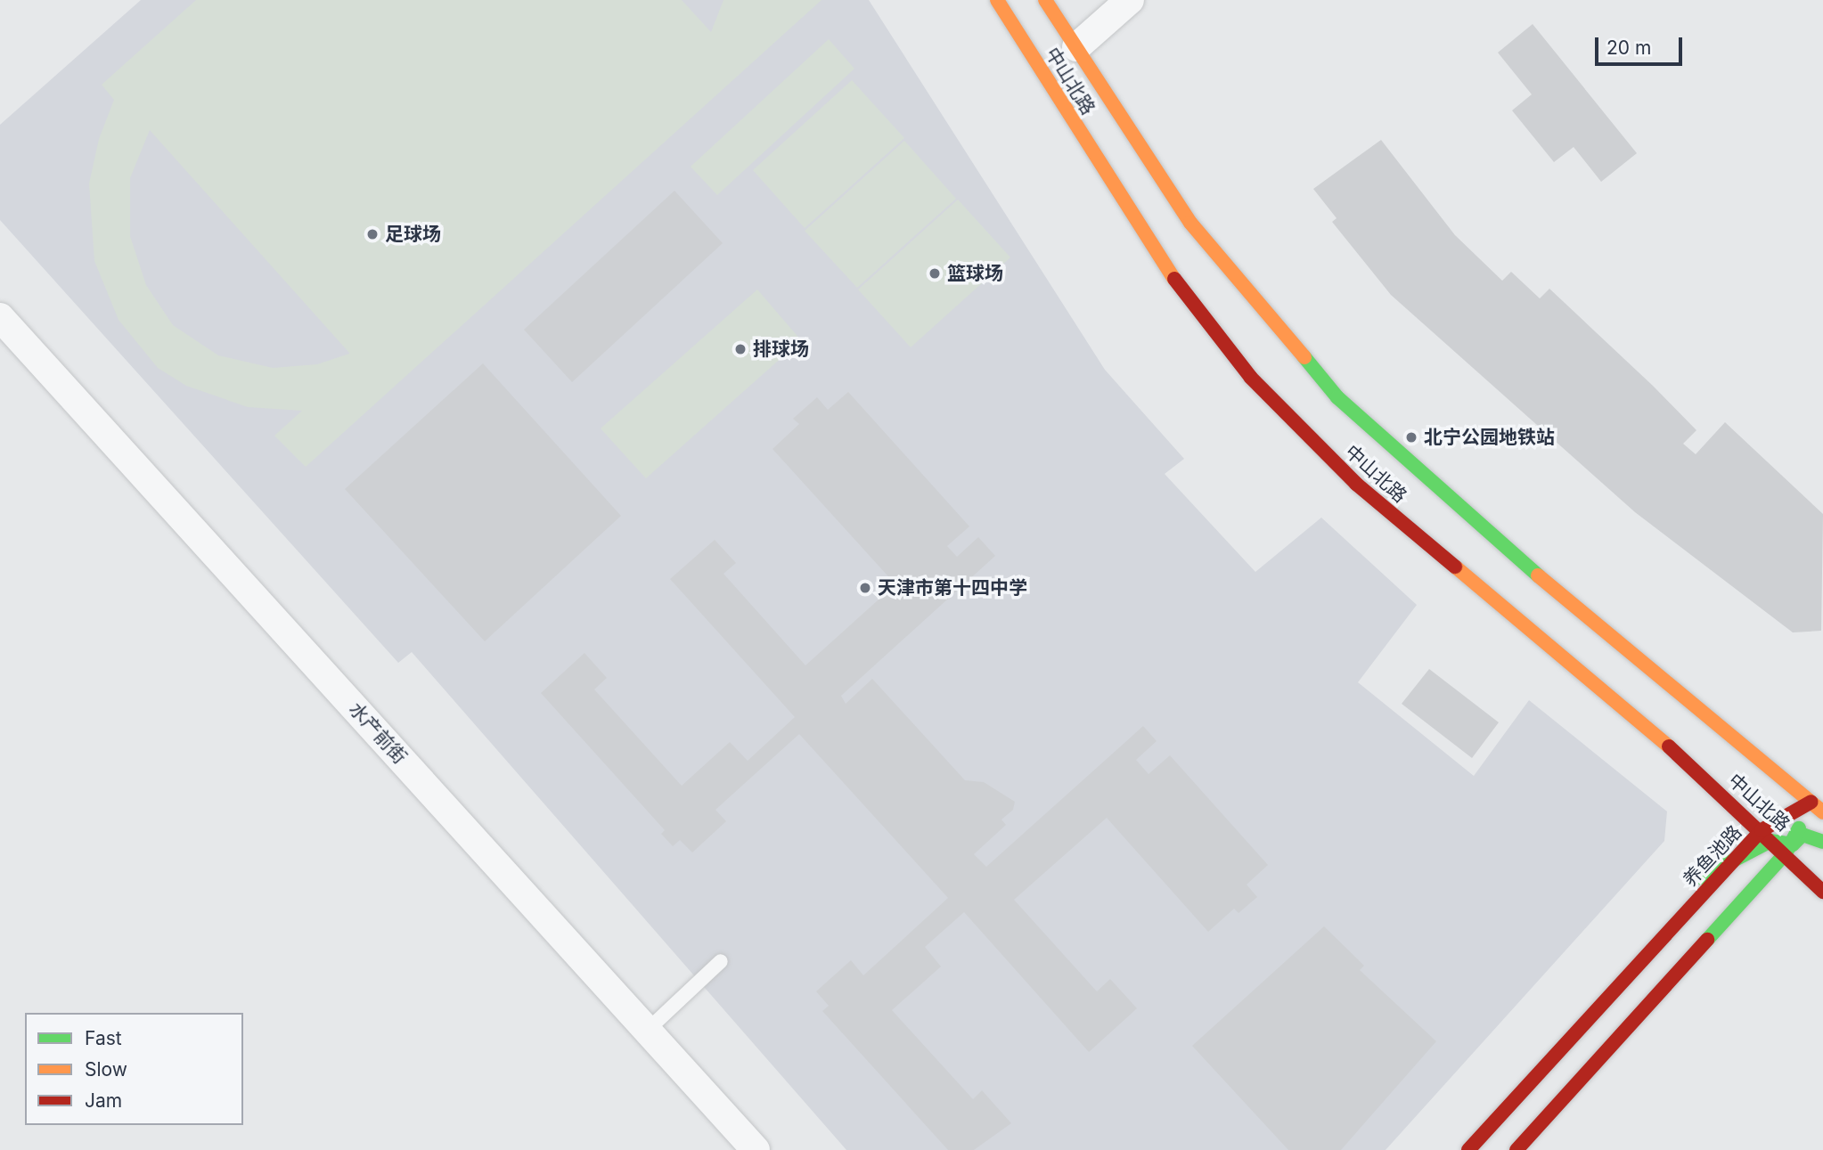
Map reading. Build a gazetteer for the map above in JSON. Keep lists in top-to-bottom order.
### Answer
{
  "streets": {
    "main road": ["中山北路", "养鱼池路"],
    "street": ["水产前街"]
  },
  "crossings": [
    ["中山北路", "养鱼池路"]
  ],
  "places": [
    "足球场",
    "篮球场",
    "排球场",
    "北宁公园地铁站",
    "天津市第十四中学"
  ],
  "legend": ["Fast", "Slow", "Jam"],
  "scale_bar": "20 m"
}
